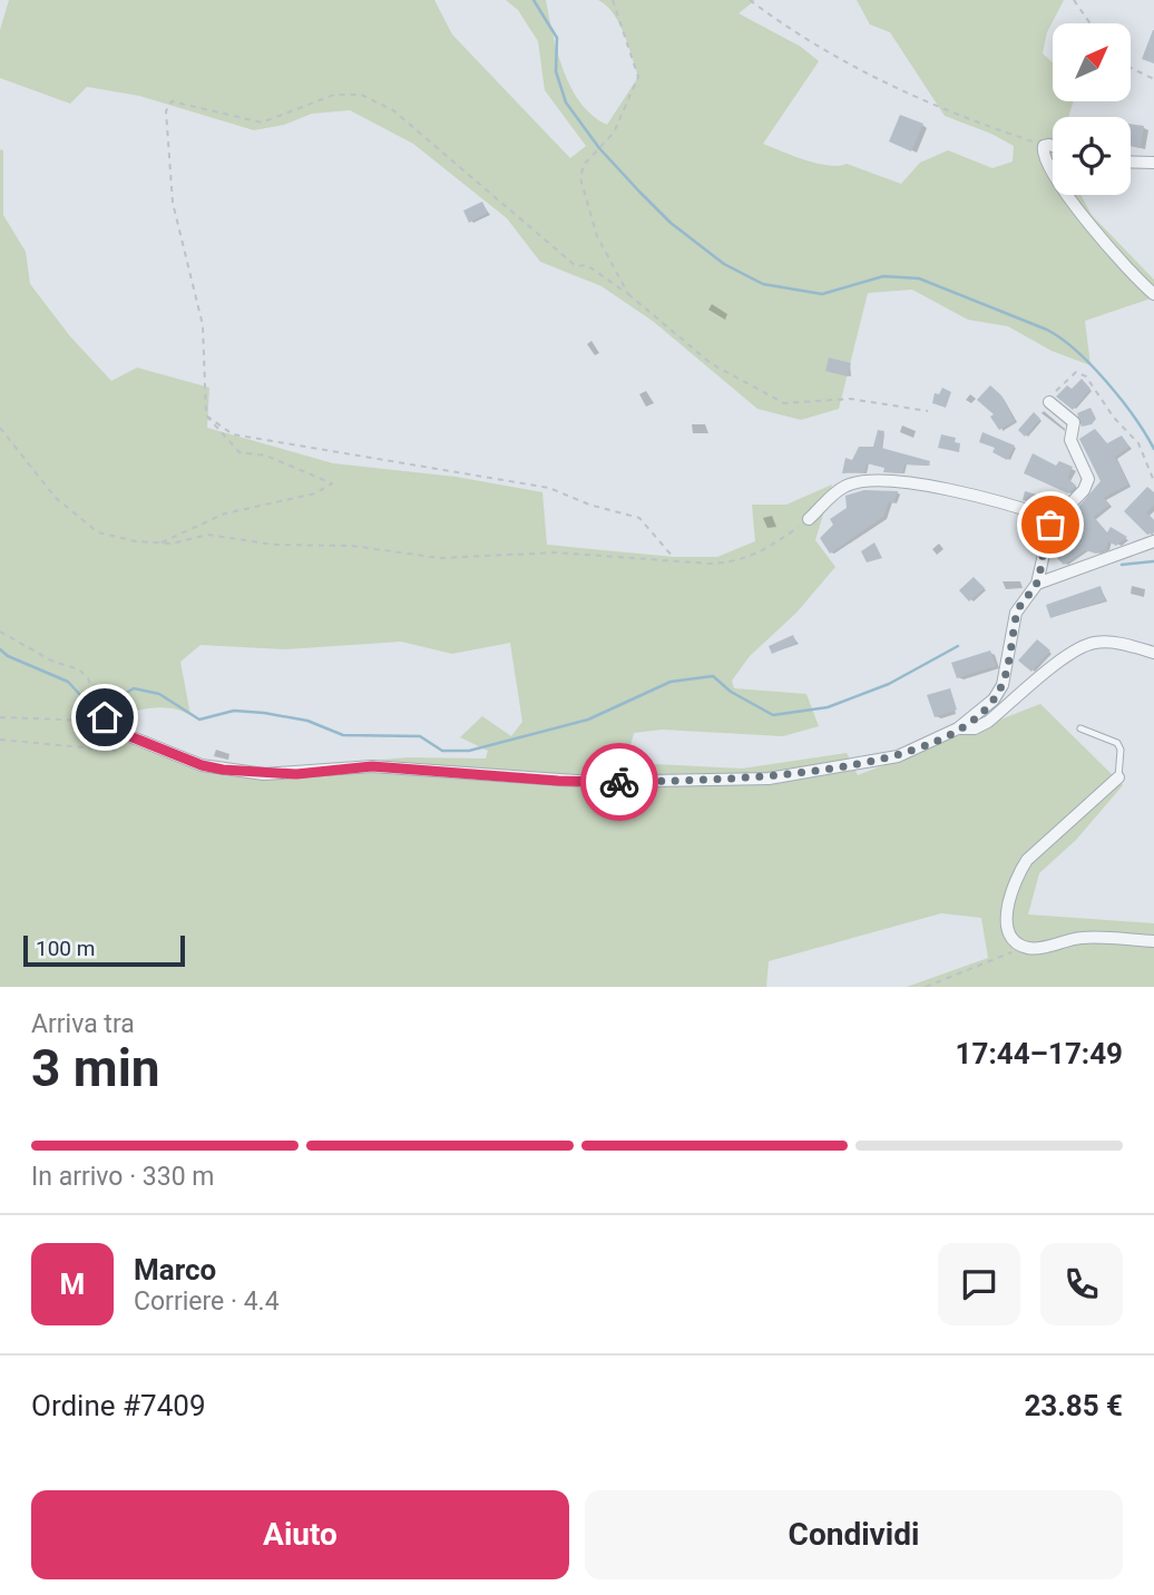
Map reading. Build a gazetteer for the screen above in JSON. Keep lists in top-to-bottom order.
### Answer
{
  "scale_bar": "100 m",
  "north": "top right",
  "page": {
    "scale": "100 m",
    "heading": ["3 min", "Arriva tra", "17:44–17:49"],
    "panel": [
      "Marco",
      "Corriere · 4.4",
      "Ordine #7409",
      "23.85 €"
    ],
    "bar": "In arrivo · 330 m",
    "round": "M",
    "buttons": ["Aiuto", "Condividi"]
  }
}
